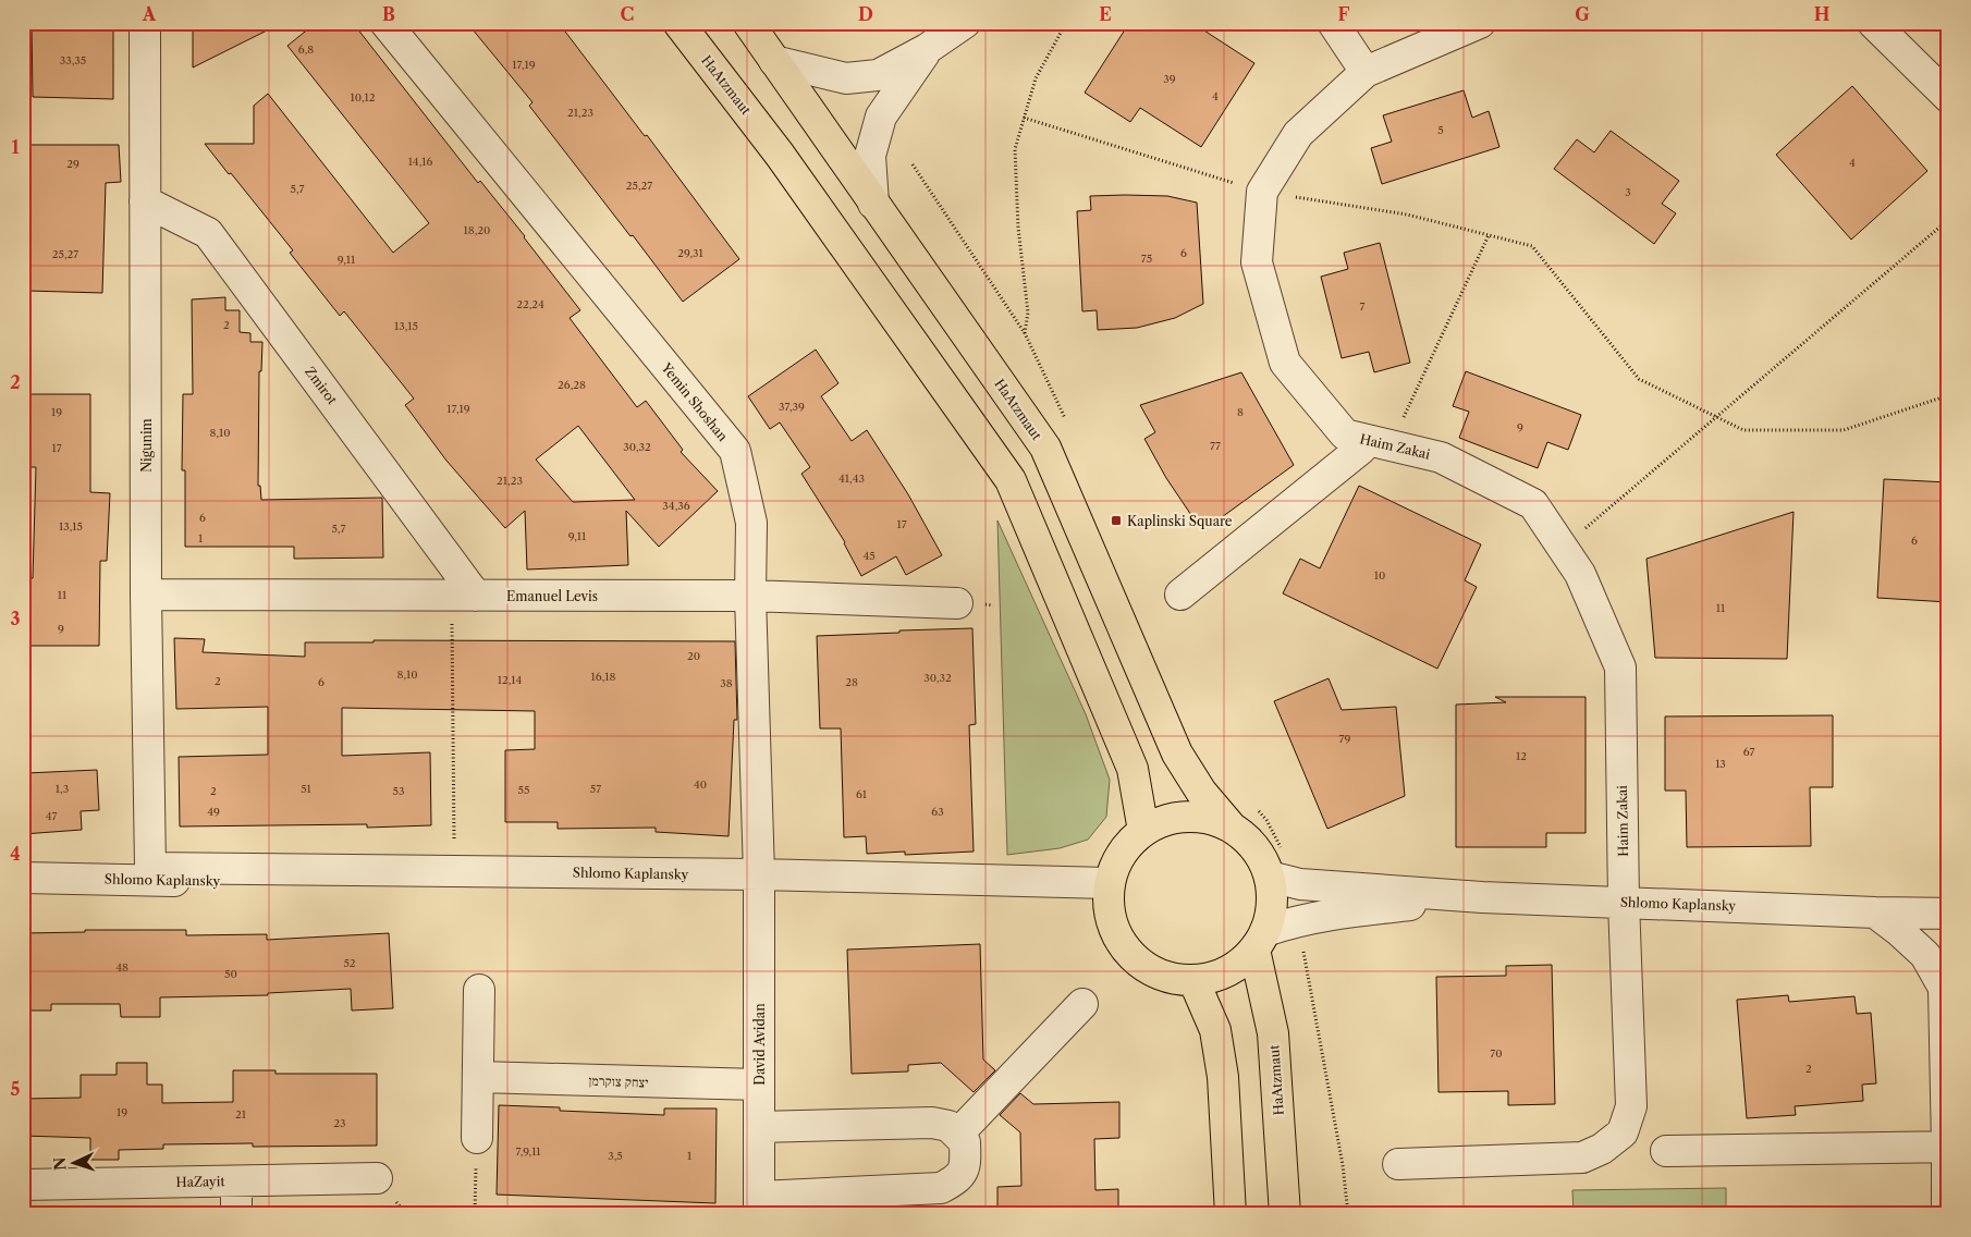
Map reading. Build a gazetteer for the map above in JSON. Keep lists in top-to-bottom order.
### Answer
{
  "streets": {
    "main road": ["HaAtzmaut"],
    "street": [
      "Zmirot",
      "Yemin Shoshan",
      "Nigunim",
      "Haim Zakai",
      "Emanuel Levis",
      "Shlomo Kaplansky",
      "David Avidan",
      "יצחק צוקרמן",
      "HaZayit"
    ]
  },
  "crossings": [
    ["HaAtzmaut", "Shlomo Kaplansky"],
    ["Zmirot", "Nigunim"],
    ["Zmirot", "Emanuel Levis"],
    ["Yemin Shoshan", "Emanuel Levis"],
    ["Yemin Shoshan", "Shlomo Kaplansky"],
    ["Yemin Shoshan", "David Avidan"],
    ["Nigunim", "Emanuel Levis"],
    ["Nigunim", "Shlomo Kaplansky"],
    ["Haim Zakai", "Shlomo Kaplansky"],
    ["Shlomo Kaplansky", "David Avidan"],
    ["David Avidan", "יצחק צוקרמן"]
  ],
  "places": {
    "transit": ["Kaplinski Square"]
  },
  "house_numbers": [
    "6,8",
    "33,35",
    "17,19",
    "39",
    "4",
    "10,12",
    "21,23",
    "5",
    "14,16",
    "4",
    "29",
    "25,27",
    "5,7",
    "3",
    "18,20",
    "29,31",
    "6",
    "25,27",
    "75",
    "9,11",
    "22,24",
    "7",
    "2",
    "13,15",
    "26,28",
    "37,39",
    "17,19",
    "19",
    "8",
    "9",
    "8,10",
    "77",
    "30,32",
    "17",
    "41,43",
    "21,23",
    "34,36",
    "6",
    "17",
    "13,15",
    "5,7",
    "9,11",
    "1",
    "6",
    "45",
    "10",
    "11",
    "11",
    "9",
    "20",
    "8,10",
    "16,18",
    "30,32",
    "12,14",
    "2",
    "6",
    "28",
    "38",
    "79",
    "67",
    "12",
    "13",
    "40",
    "1,3",
    "51",
    "57",
    "55",
    "2",
    "53",
    "61",
    "49",
    "63",
    "47",
    "52",
    "48",
    "50",
    "70",
    "2",
    "19",
    "21",
    "23",
    "7,9,11",
    "3,5",
    "1"
  ],
  "north": "left",
  "grid": {
    "columns": [
      "A",
      "B",
      "C",
      "D",
      "E",
      "F",
      "G",
      "H"
    ],
    "rows": [
      "1",
      "2",
      "3",
      "4",
      "5"
    ]
  }
}
